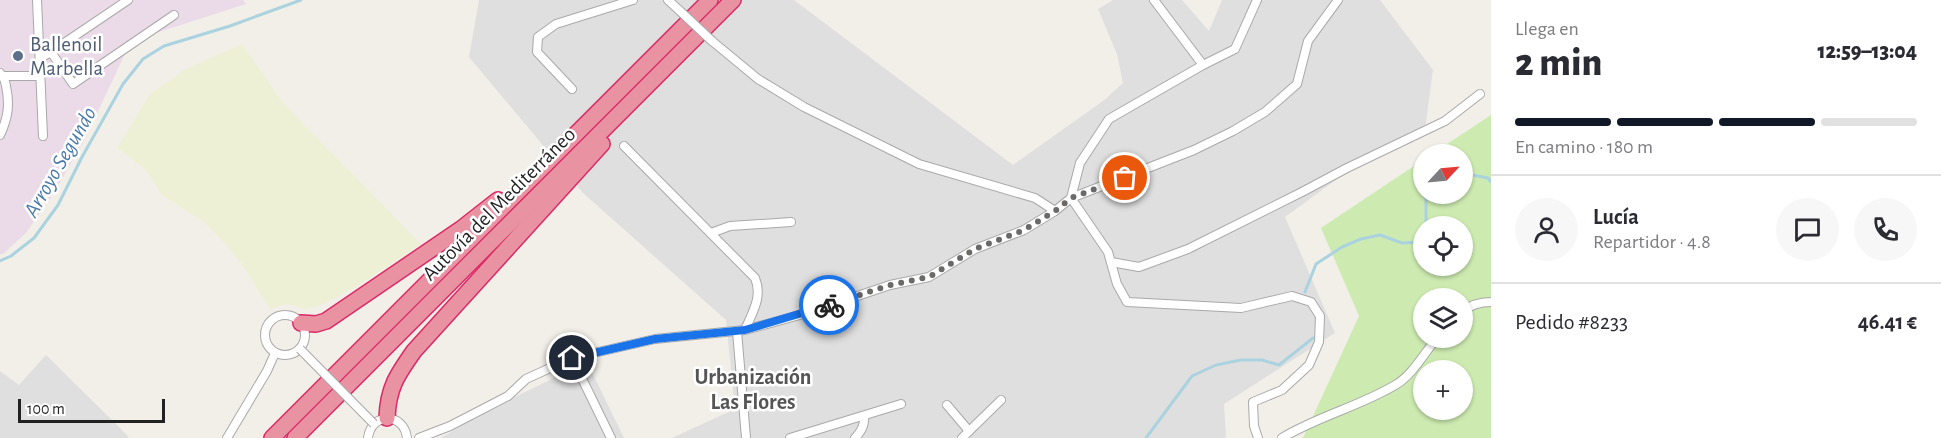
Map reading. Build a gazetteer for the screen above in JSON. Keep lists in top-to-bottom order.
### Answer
{
  "streets": {
    "highway": ["Autovía del Mediterráneo"]
  },
  "districts": ["Urbanización Las Flores"],
  "water": ["Arroyo Segundo"],
  "places": ["Ballenoil Marbella"],
  "scale_bar": "100 m",
  "north": "top right",
  "page": {
    "heading": ["2 min", "Llega en", "12:59–13:04"],
    "panel": [
      "Lucía",
      "Repartidor · 4.8",
      "Pedido #8233",
      "46.41 €"
    ],
    "bar": "En camino · 180 m",
    "map_buttons": "+",
    "scale": "100 m"
  }
}
